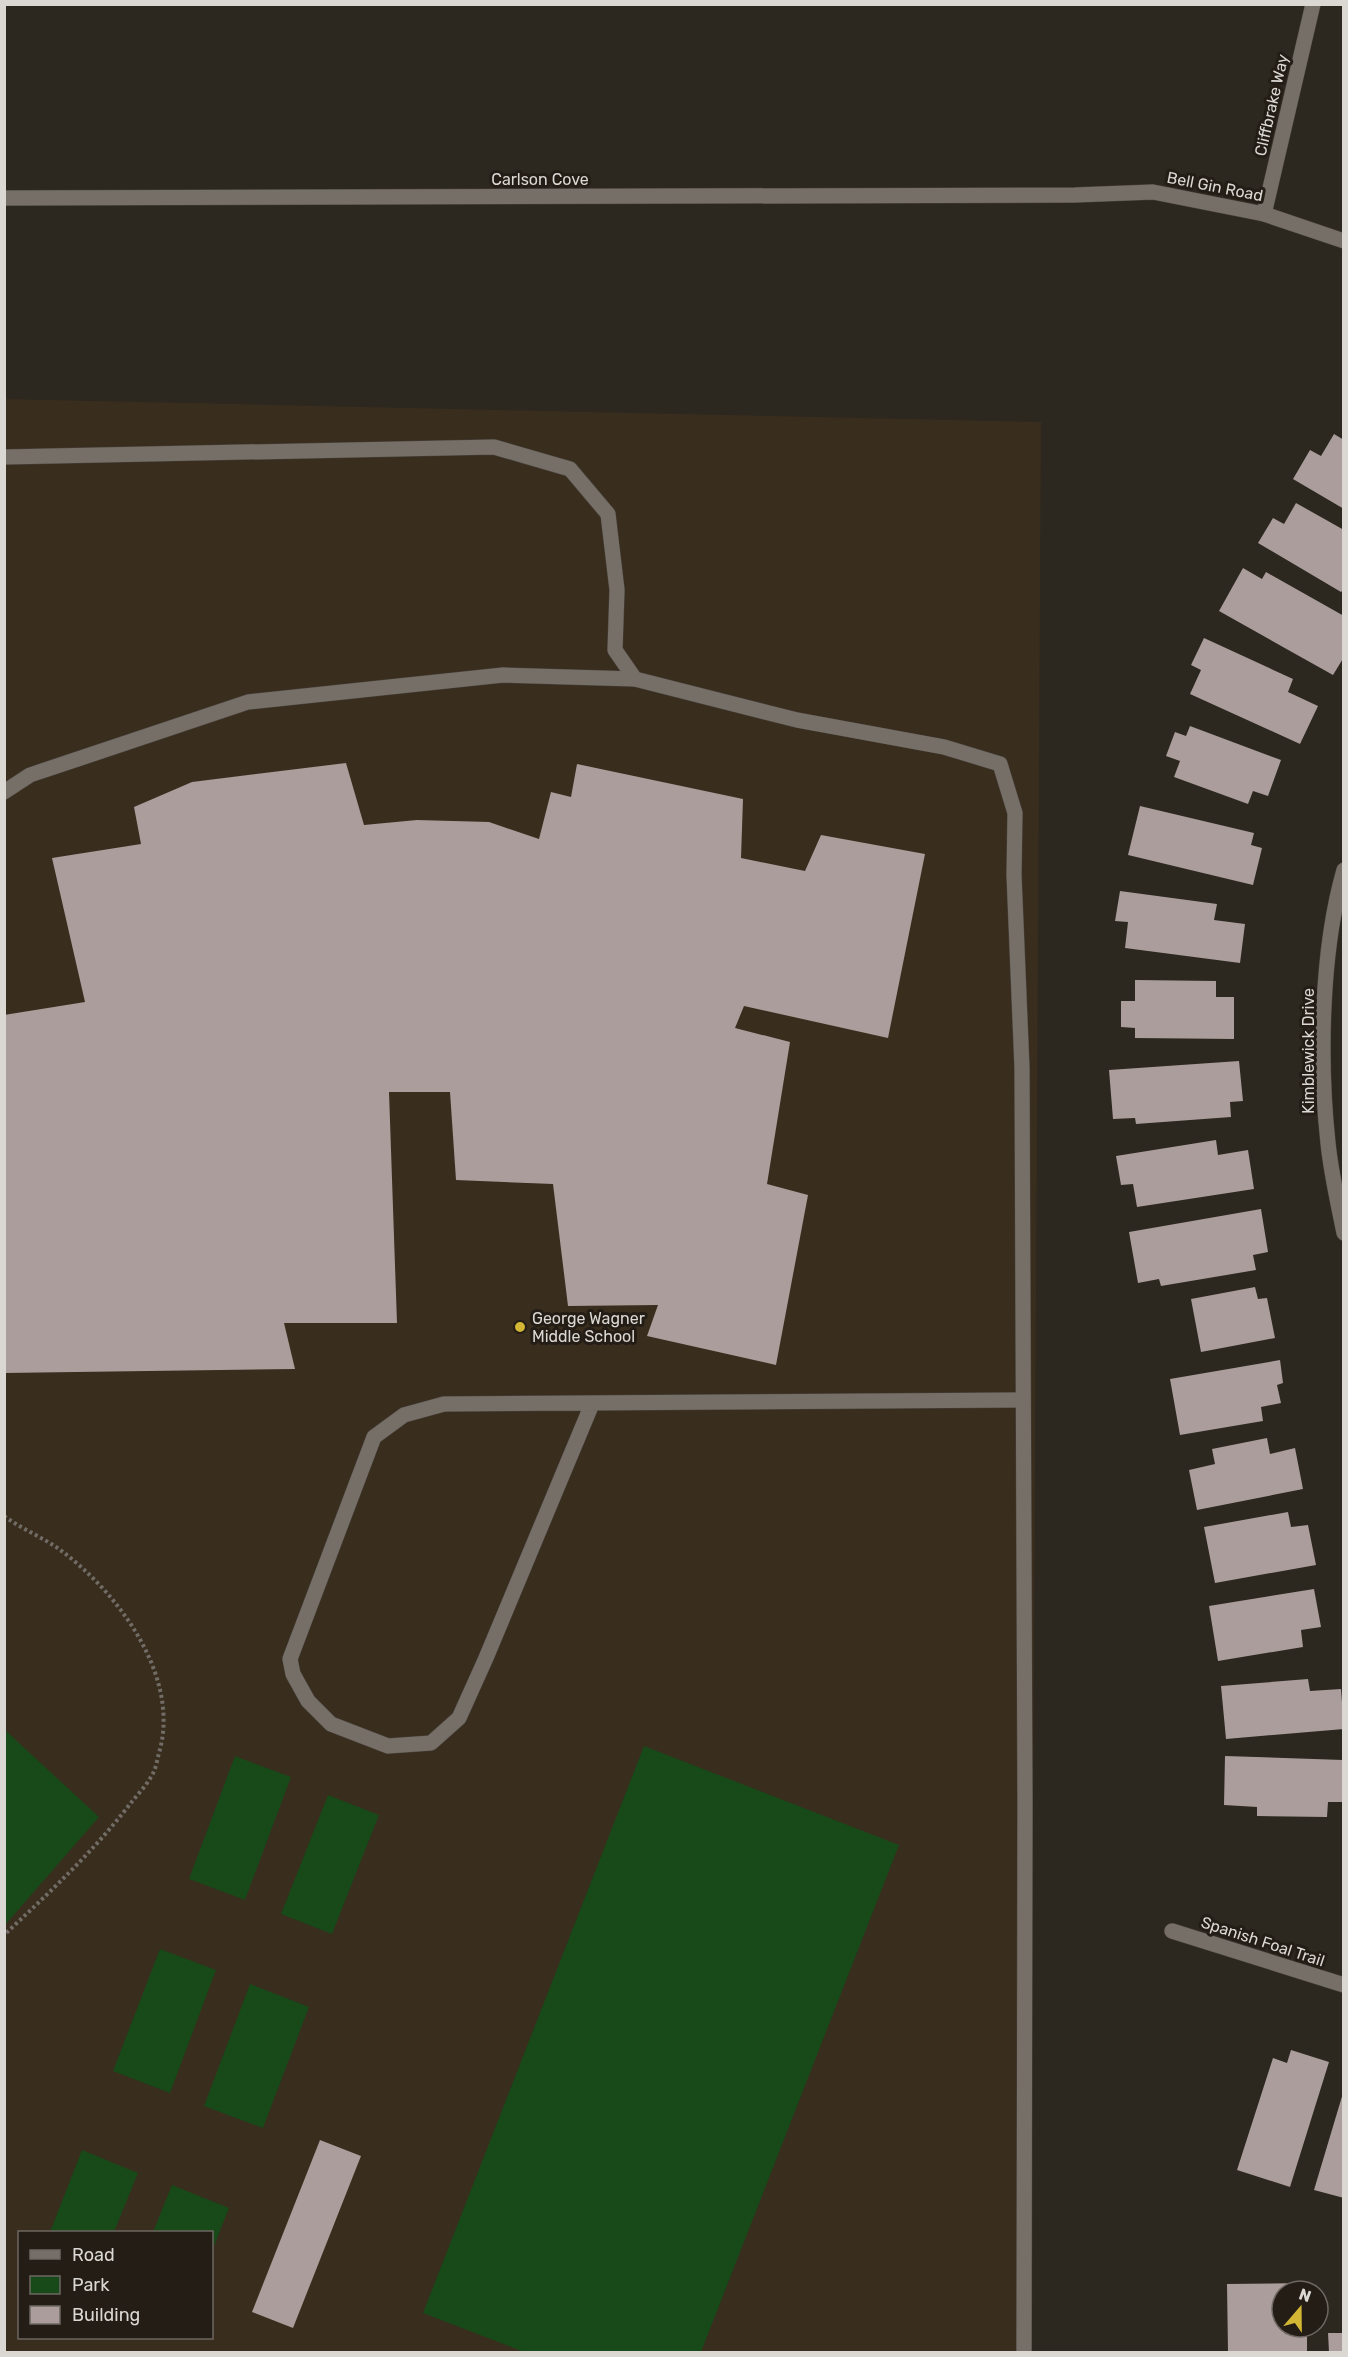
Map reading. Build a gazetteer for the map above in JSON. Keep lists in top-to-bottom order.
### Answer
{
  "streets": {
    "street": [
      "Cliffbrake Way",
      "Carlson Cove",
      "Bell Gin Road",
      "Kimblewick Drive",
      "Spanish Foal Trail"
    ]
  },
  "crossings": [
    ["Cliffbrake Way", "Bell Gin Road"],
    ["Carlson Cove", "Bell Gin Road"]
  ],
  "places": ["George Wagner Middle School"],
  "legend": ["Road", "Park", "Building"],
  "north": "top"
}
